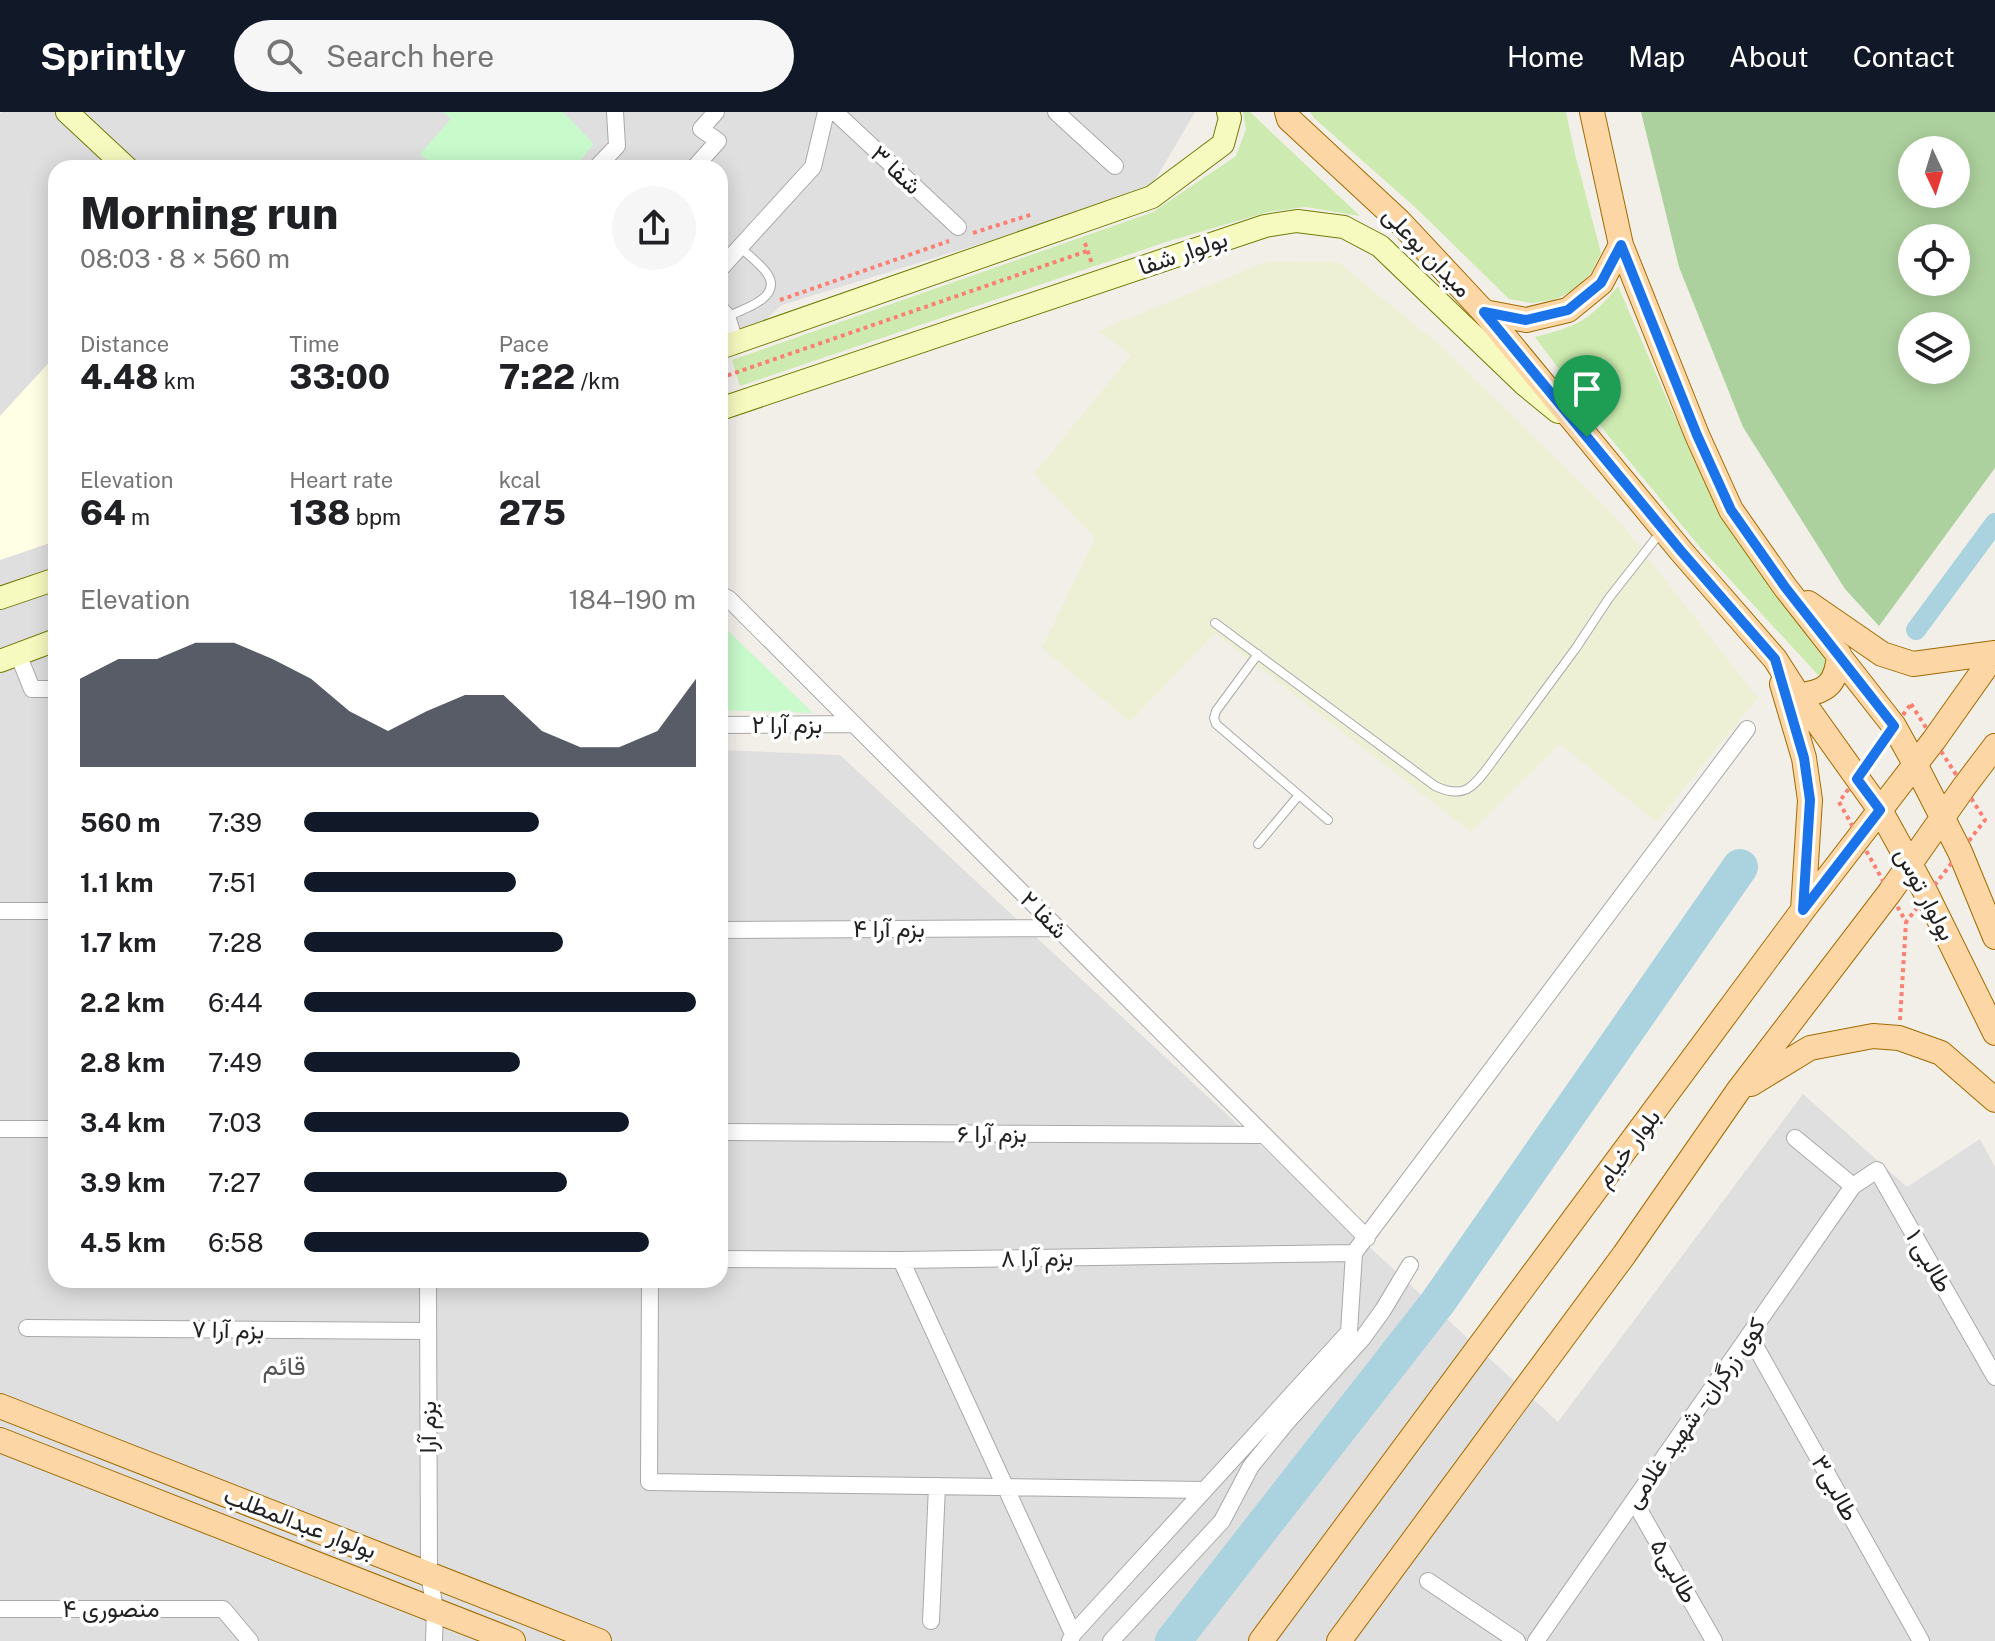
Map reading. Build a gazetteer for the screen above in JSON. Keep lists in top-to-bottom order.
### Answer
{
  "streets": {
    "main road": [
      "میدان بوعلی",
      "بولوار توس",
      "بلوار خیام",
      "بولوار عبدالمطلب"
    ],
    "street": [
      "شفا ۳",
      "بولوار شفا",
      "بزم آرا ۲",
      "شفا ۲",
      "بزم آرا ۴",
      "بزم آرا ۶",
      "بزم آرا ۸",
      "طالبی ۱",
      "بزم آرا ۷",
      "کوی زرگران - شهید غلامی",
      "بزم آرا",
      "طالبی۳",
      "طالبی۵",
      "منصوری ۴"
    ]
  },
  "crossings": [
    ["میدان بوعلی", "بولوار توس"],
    ["بولوار شفا", "بولوار توس"],
    ["بزم آرا ۲", "شفا ۲"],
    ["بولوار توس", "بلوار خیام"],
    ["شفا ۲", "بزم آرا ۴"],
    ["شفا ۲", "بزم آرا ۶"],
    ["طالبی ۱", "کوی زرگران - شهید غلامی"],
    ["بزم آرا ۷", "بزم آرا"],
    ["کوی زرگران - شهید غلامی", "طالبی۳"],
    ["کوی زرگران - شهید غلامی", "طالبی۵"],
    ["بزم آرا", "بولوار عبدالمطلب"]
  ],
  "districts": ["قائم"],
  "north": "bottom",
  "page": {
    "header": "Sprintly",
    "search": "Search here",
    "nav": [
      "Home",
      "Map",
      "About",
      "Contact"
    ],
    "heading": ["Morning run", "08:03 · 8 × 560 m"],
    "stats": [
      ["Distance", "4.48 km"],
      ["Time", "33:00"],
      ["Pace", "7:22 /km"],
      ["Elevation", "64 m"],
      ["Heart rate", "138 bpm"],
      ["kcal", "275"]
    ],
    "chart": ["Elevation", "184–190 m"],
    "list": [
      {
        "name": "560 m",
        "note": "7:39"
      },
      {
        "name": "1.1 km",
        "note": "7:51"
      },
      {
        "name": "1.7 km",
        "note": "7:28"
      },
      {
        "name": "2.2 km",
        "note": "6:44"
      },
      {
        "name": "2.8 km",
        "note": "7:49"
      },
      {
        "name": "3.4 km",
        "note": "7:03"
      },
      {
        "name": "3.9 km",
        "note": "7:27"
      },
      {
        "name": "4.5 km",
        "note": "6:58"
      }
    ]
  }
}
